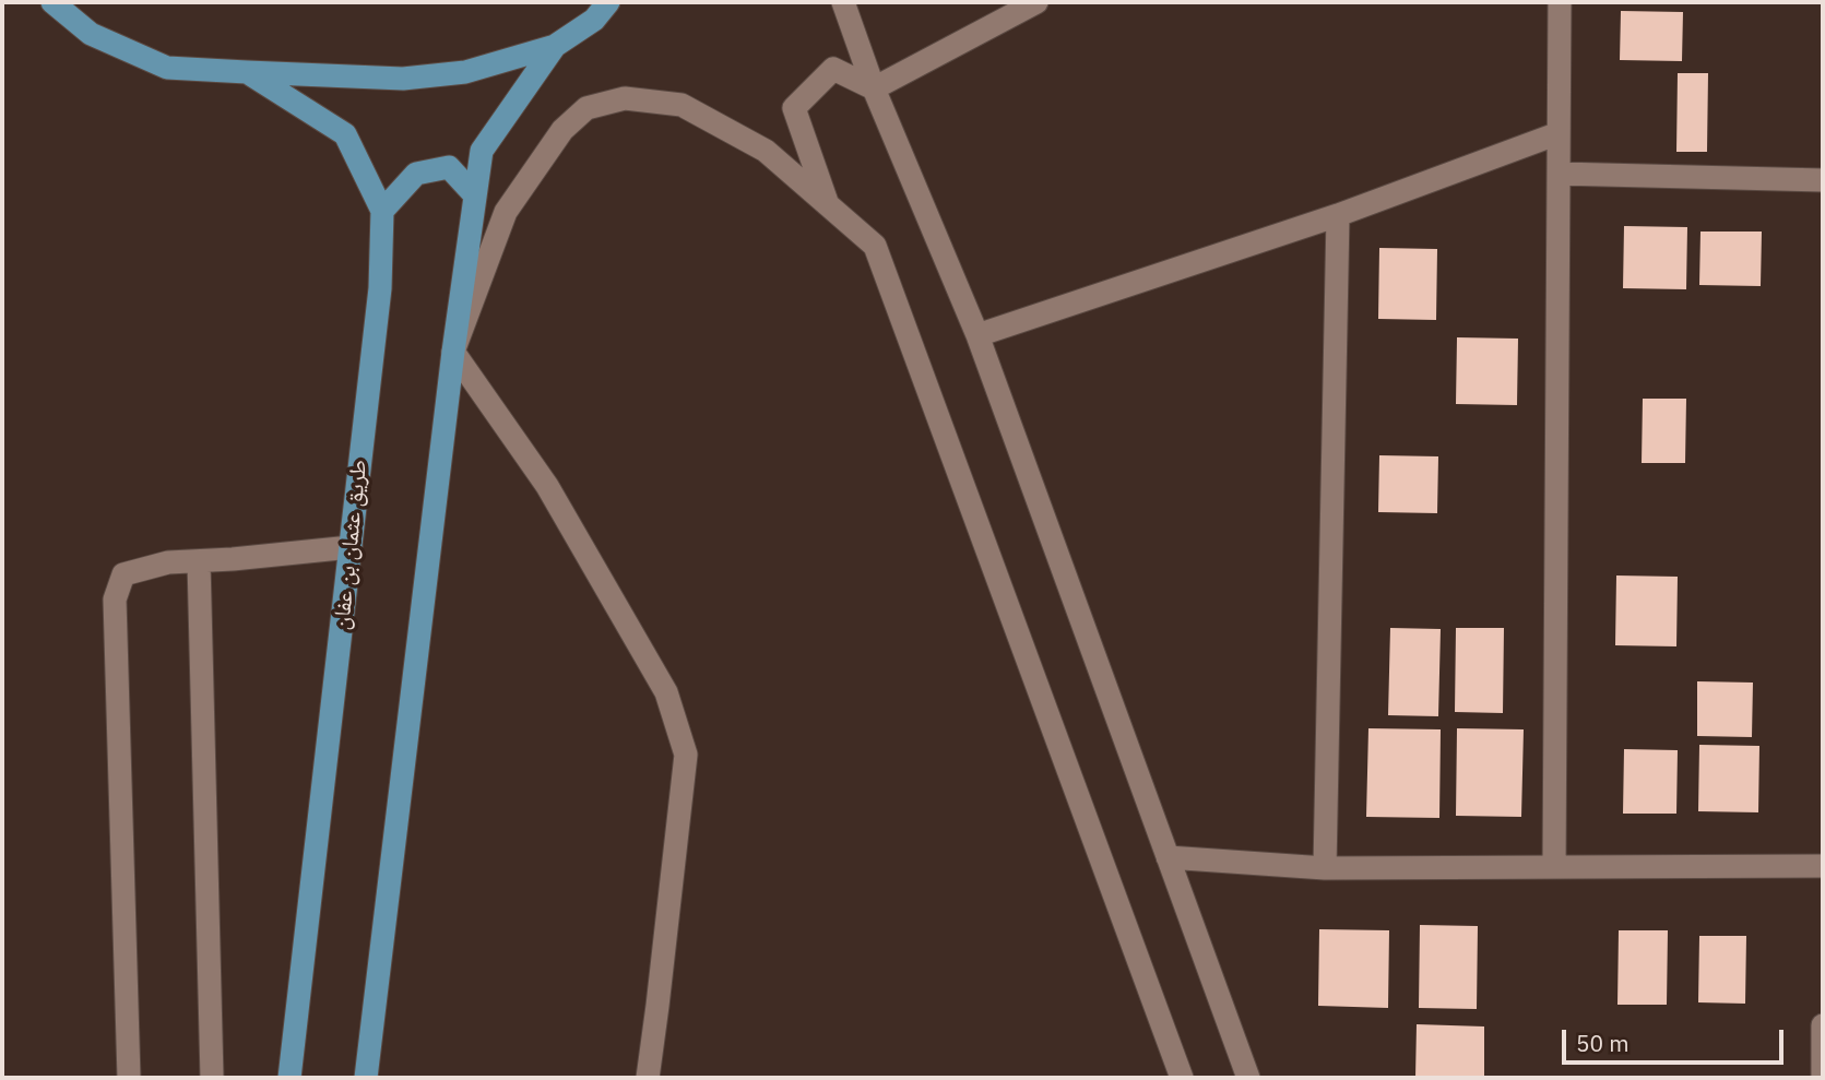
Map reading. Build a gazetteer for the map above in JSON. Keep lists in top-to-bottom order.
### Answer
{
  "streets": {
    "main road": ["طريق عثمان بن عفان"]
  },
  "scale_bar": "50 m"
}
